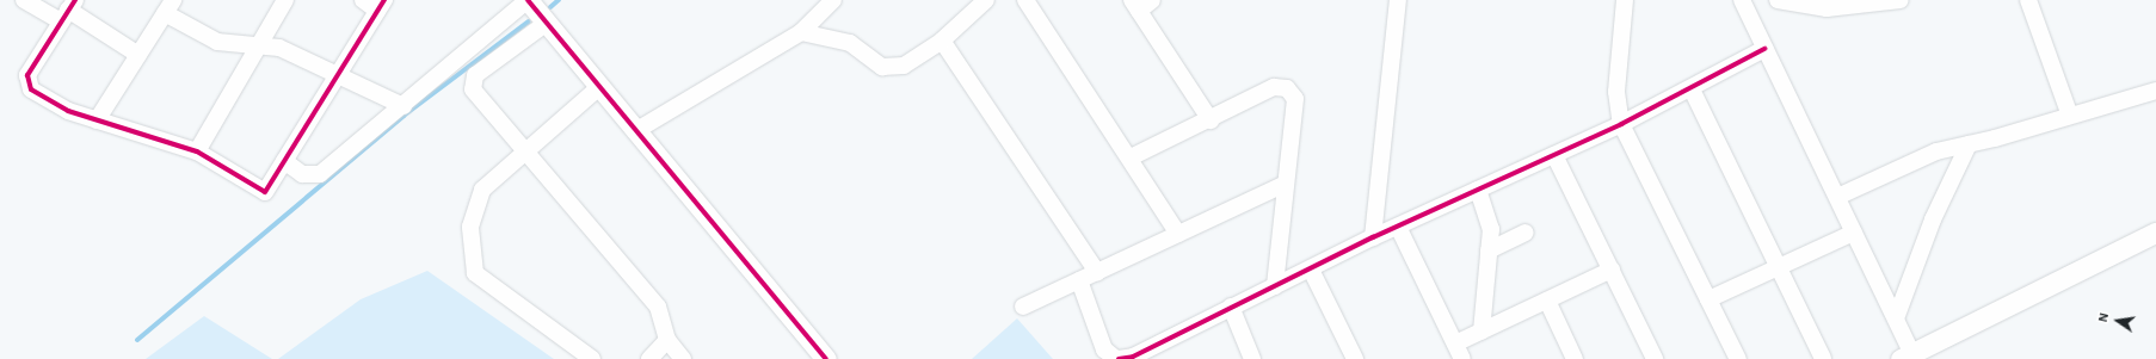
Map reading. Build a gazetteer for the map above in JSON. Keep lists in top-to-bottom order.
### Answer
{
  "north": "left"
}
